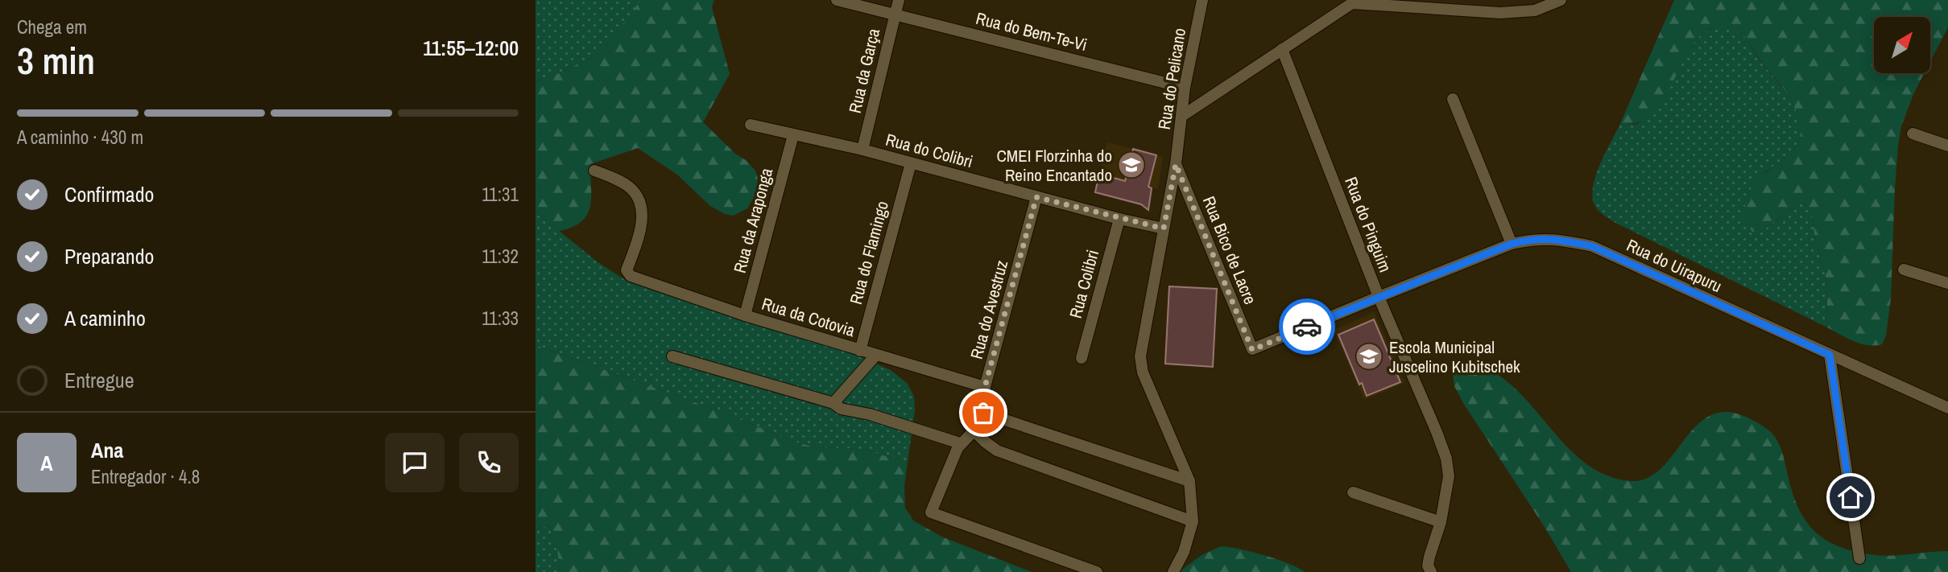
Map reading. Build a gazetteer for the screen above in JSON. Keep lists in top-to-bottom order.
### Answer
{
  "streets": {
    "street": [
      "Rua do Bem-Te-Vi",
      "Rua da Garça",
      "Rua do Pelicano",
      "Rua do Colibri",
      "Rua da Araponga",
      "Rua do Pinguim",
      "Rua Bico de Lacre",
      "Rua do Flamingo",
      "Rua do Uirapuru",
      "Rua Colibri",
      "Rua do Avestruz",
      "Rua da Cotovia"
    ]
  },
  "crossings": [
    ["Rua do Bem-Te-Vi", "Rua da Garça"],
    ["Rua do Bem-Te-Vi", "Rua do Pelicano"],
    ["Rua da Garça", "Rua do Colibri"],
    ["Rua do Pelicano", "Rua do Colibri"],
    ["Rua do Pelicano", "Rua Bico de Lacre"],
    ["Rua do Colibri", "Rua da Araponga"],
    ["Rua do Colibri", "Rua do Flamingo"],
    ["Rua do Colibri", "Rua Colibri"],
    ["Rua do Colibri", "Rua do Avestruz"],
    ["Rua da Araponga", "Rua da Cotovia"],
    ["Rua do Pinguim", "Rua do Uirapuru"],
    ["Rua Bico de Lacre", "Rua do Uirapuru"],
    ["Rua do Flamingo", "Rua da Cotovia"],
    ["Rua do Avestruz", "Rua da Cotovia"]
  ],
  "places": {
    "school or university": ["CMEI Florzinha do Reino Encantado", "Escola Municipal Juscelino Kubitschek"]
  },
  "north": "top right",
  "page": {
    "heading": ["3 min", "Chega em", "11:55–12:00"],
    "panel": ["Ana", "Entregador · 4.8"],
    "bar": "A caminho · 430 m",
    "list": [
      ["Confirmado", "11:31"],
      ["Preparando", "11:32"],
      ["A caminho", "11:33"],
      "Entregue"
    ],
    "round": "A"
  }
}
